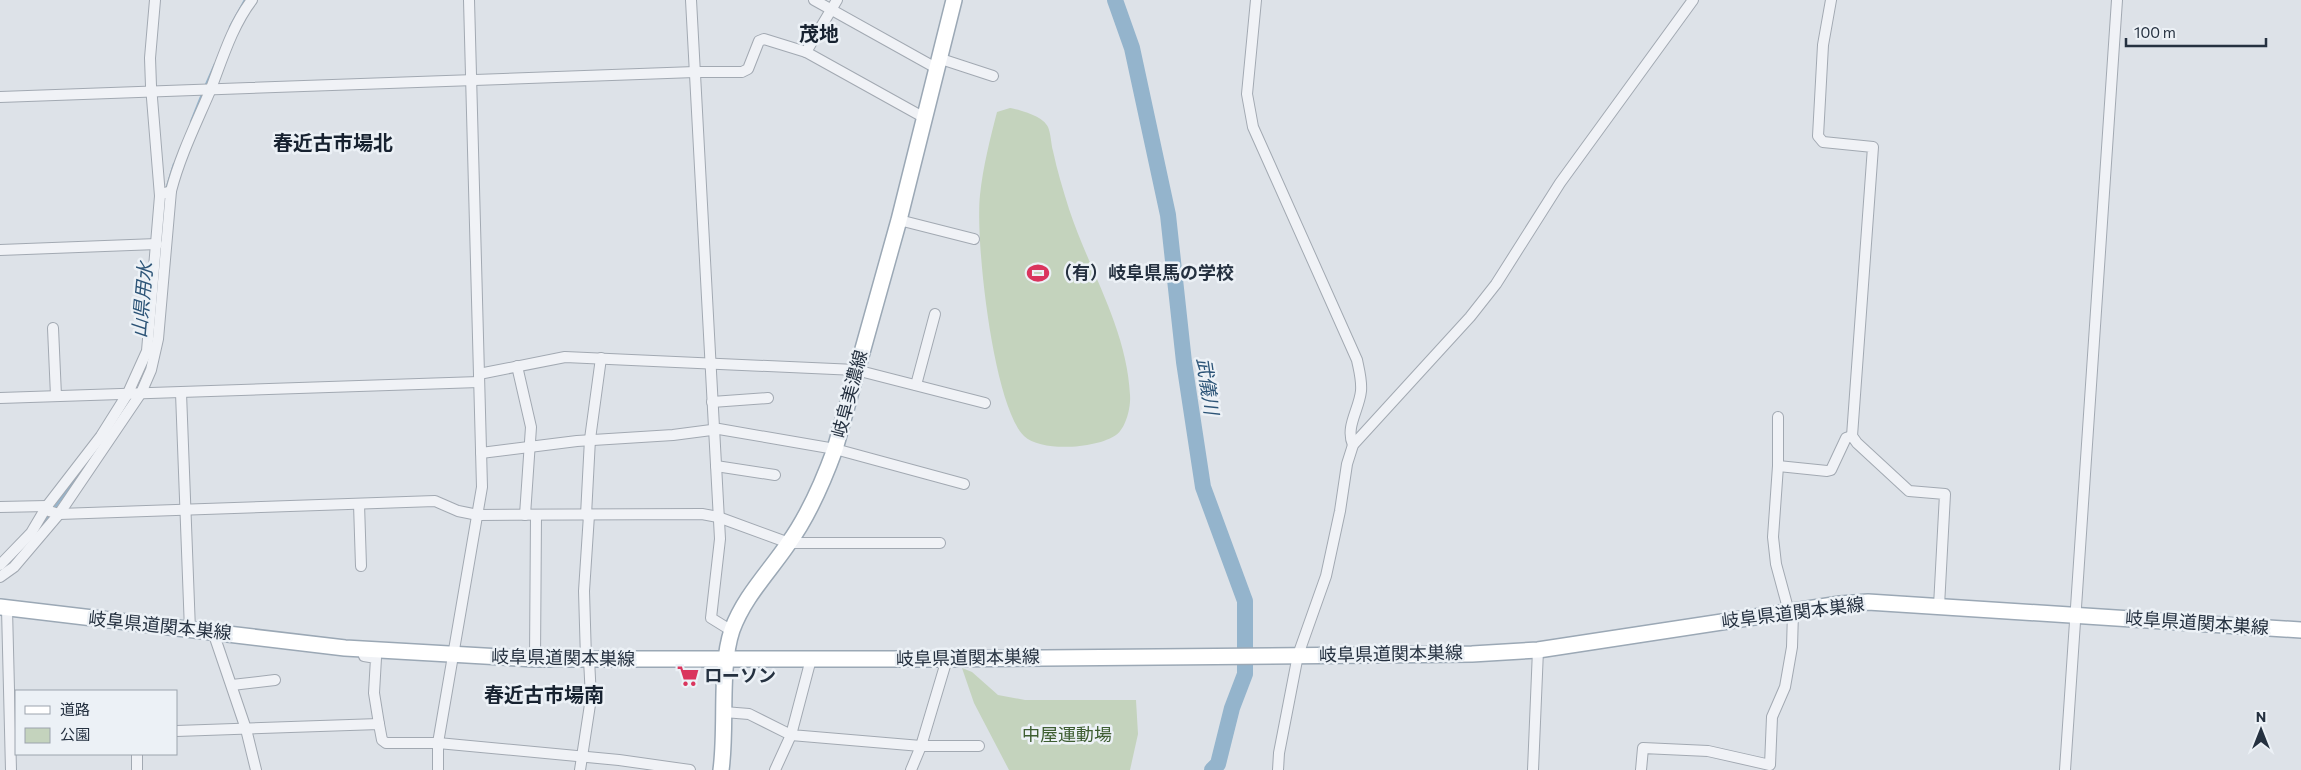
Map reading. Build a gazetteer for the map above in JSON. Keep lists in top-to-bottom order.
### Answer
{
  "streets": {
    "main road": ["岐阜美濃線", "岐阜県道関本巣線"]
  },
  "crossings": [
    ["岐阜美濃線", "岐阜県道関本巣線"]
  ],
  "districts": ["茂地", "春近古市場北", "春近古市場南"],
  "water": ["山県用水", "武儀川"],
  "parks": ["中屋運動場"],
  "places": {
    "sports": ["（有）岐阜県馬の学校"],
    "supermarket": ["ローソン"]
  },
  "legend": ["道路", "公園"],
  "scale_bar": "100 m",
  "north": "top"
}
